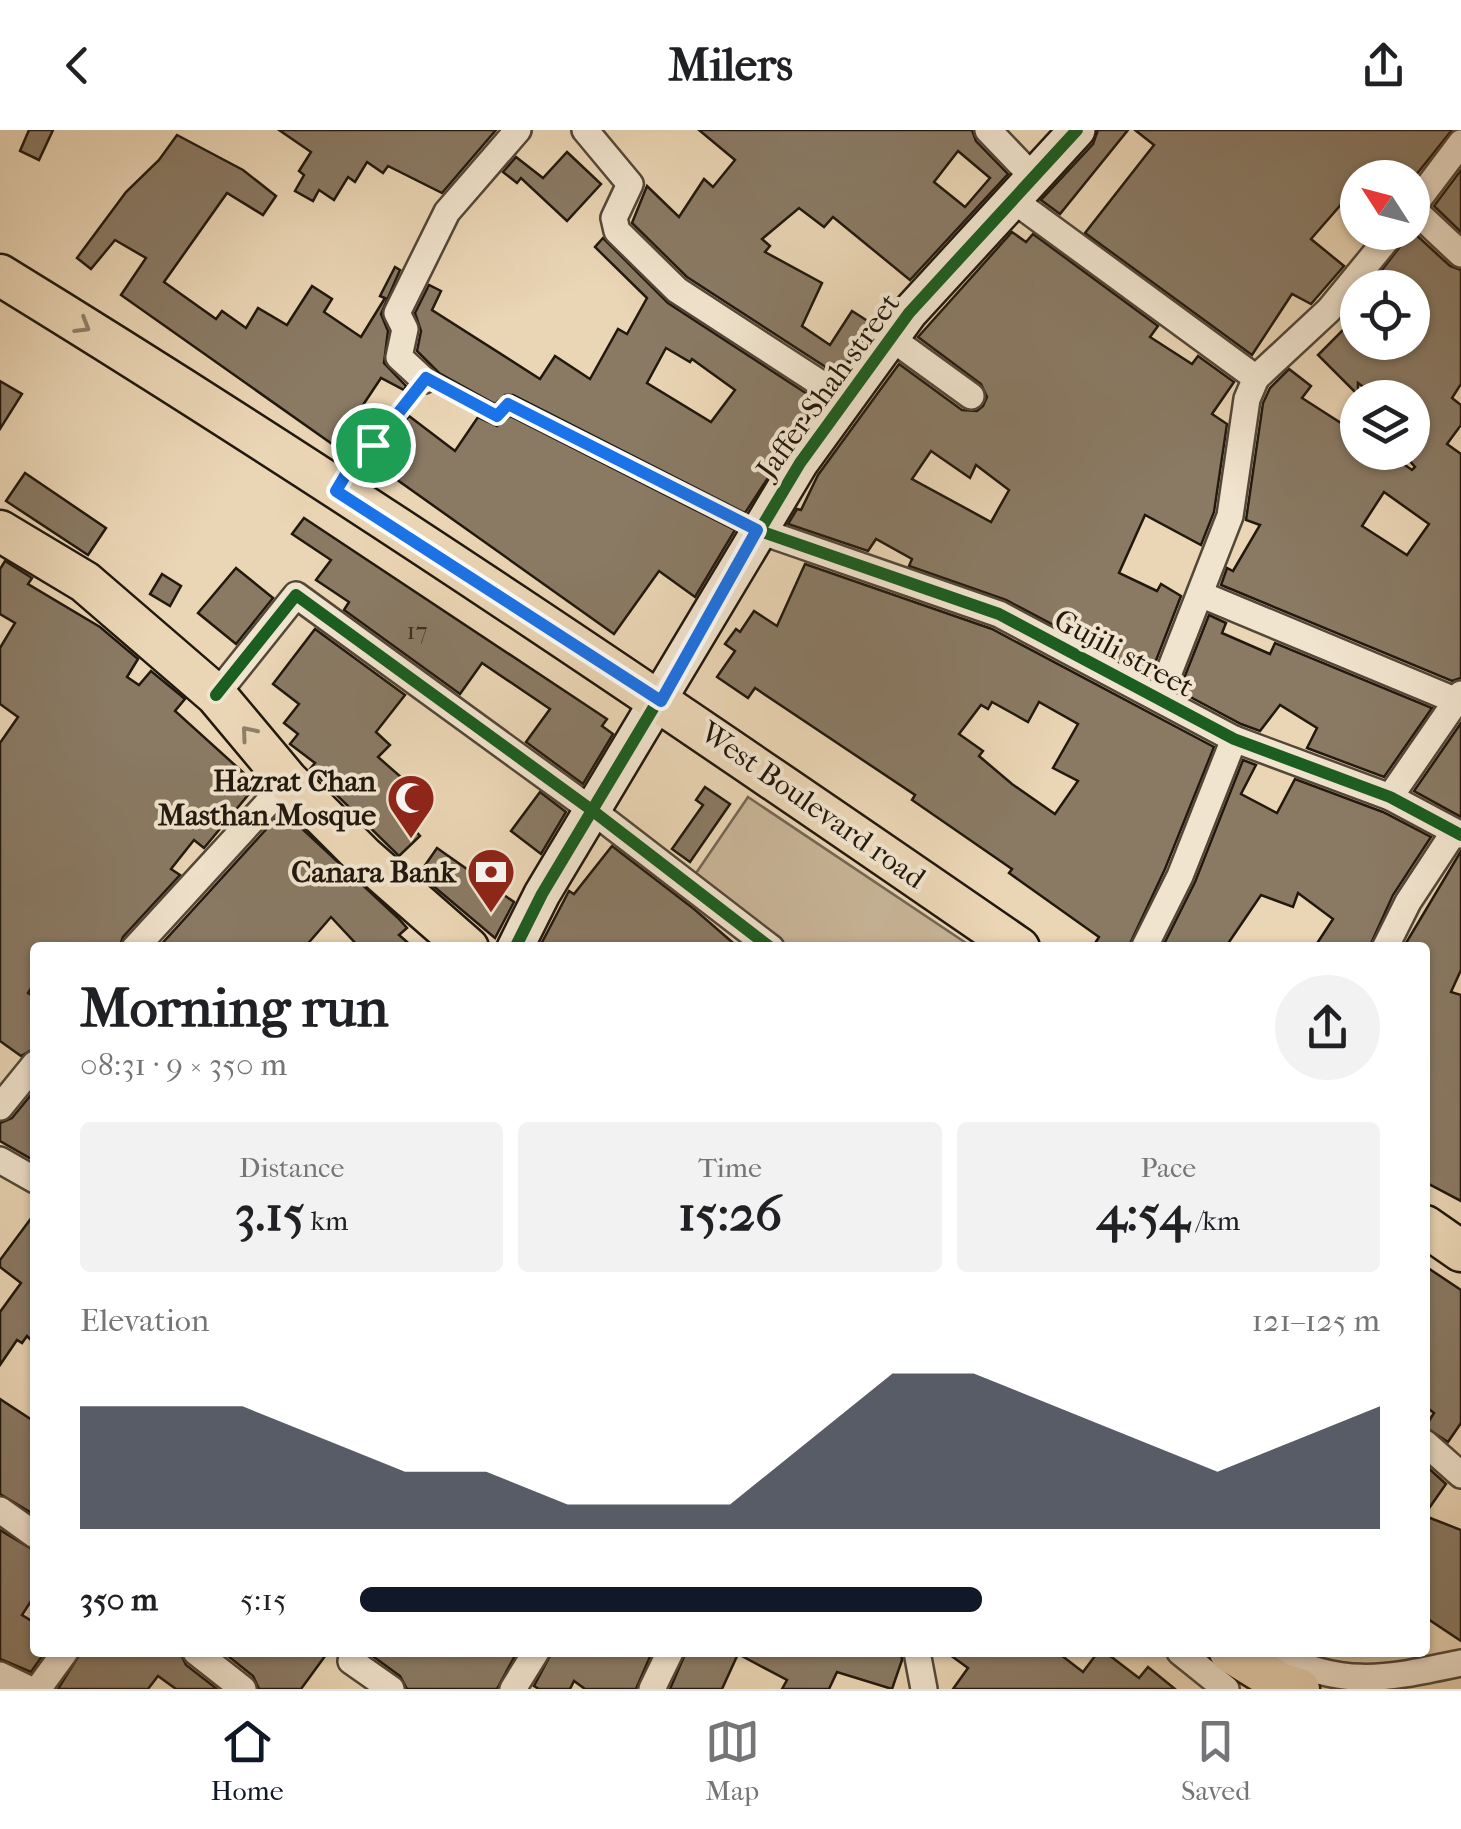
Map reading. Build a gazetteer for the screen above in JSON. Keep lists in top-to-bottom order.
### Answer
{
  "streets": {
    "main road": ["West Boulevard road"],
    "street": ["Jaffer Shah street", "Gujili street"]
  },
  "crossings": [
    ["Jaffer Shah street", "Gujili street"],
    ["Jaffer Shah street", "West Boulevard road"]
  ],
  "places": {
    "mosque": ["Hazrat Chan Masthan Mosque"],
    "bank": ["Canara Bank"]
  },
  "house_numbers": ["17"],
  "north": "top left",
  "page": {
    "header": "Milers",
    "heading": ["Morning run", "08:31 · 9 × 350 m"],
    "stats": [
      ["Distance", "3.15 km"],
      ["Time", "15:26"],
      ["Pace", "4:54 /km"]
    ],
    "chart": ["Elevation", "121–125 m"],
    "list": [
      {
        "name": "350 m",
        "note": "5:15"
      }
    ],
    "tabs": ["Home", "Map", "Saved"]
  }
}
